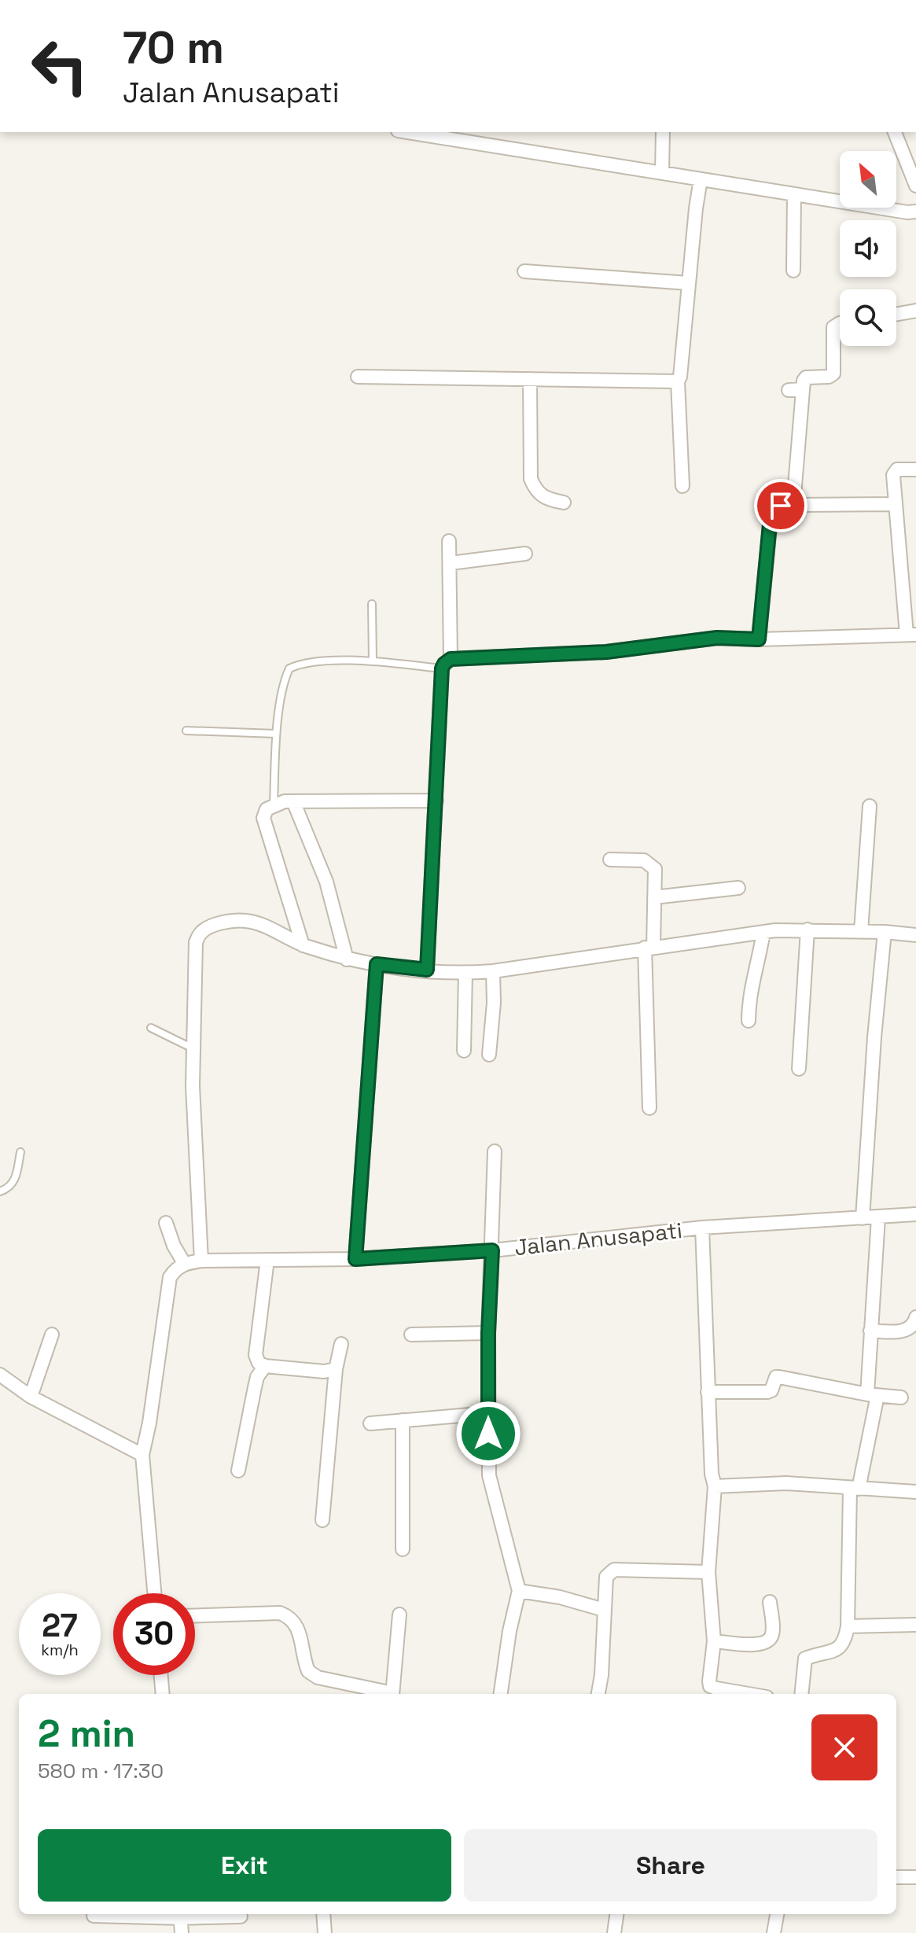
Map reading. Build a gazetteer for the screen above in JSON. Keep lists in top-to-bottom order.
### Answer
{
  "streets": {
    "street": ["Jalan Anusapati"]
  },
  "north": "top left",
  "page": {
    "turn": ["70 m", "Jalan Anusapati"],
    "speed": "27 km/h",
    "limit": "30",
    "heading": ["2 min", "580 m · 17:30"],
    "buttons": ["Exit", "Share"]
  }
}
